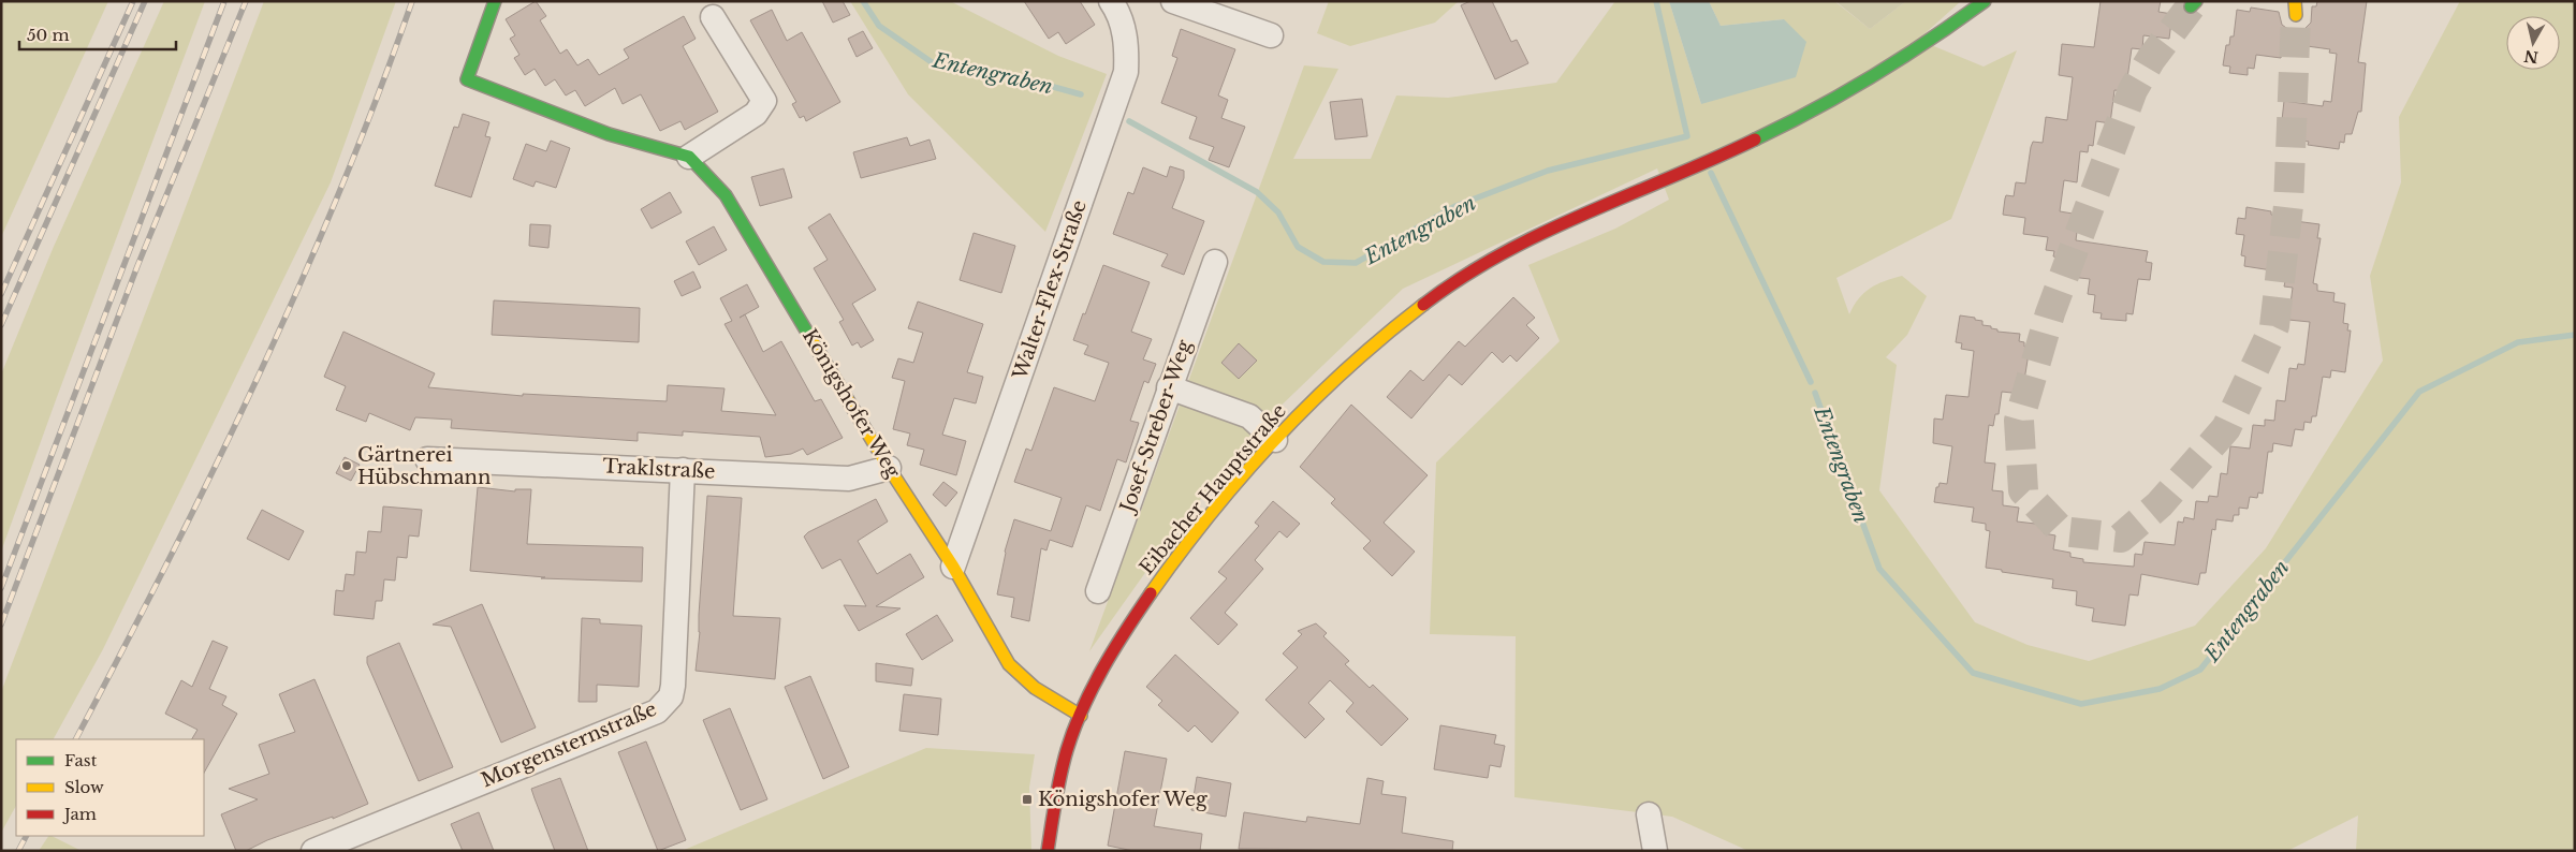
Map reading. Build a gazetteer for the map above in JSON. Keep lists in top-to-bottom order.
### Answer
{
  "streets": {
    "main road": ["Königshofer Weg", "Eibacher Hauptstraße"],
    "street": [
      "Walter-Flex-Straße",
      "Josef-Streber-Weg",
      "Traklstraße",
      "Morgensternstraße"
    ]
  },
  "crossings": [
    ["Walter-Flex-Straße", "Königshofer Weg"],
    ["Königshofer Weg", "Traklstraße"],
    ["Königshofer Weg", "Eibacher Hauptstraße"],
    ["Traklstraße", "Morgensternstraße"]
  ],
  "water": ["Entengraben"],
  "places": {
    "other": ["Gärtnerei Hübschmann"],
    "transit": ["Königshofer Weg"]
  },
  "legend": ["Fast", "Slow", "Jam"],
  "scale_bar": "50 m",
  "north": "bottom"
}
